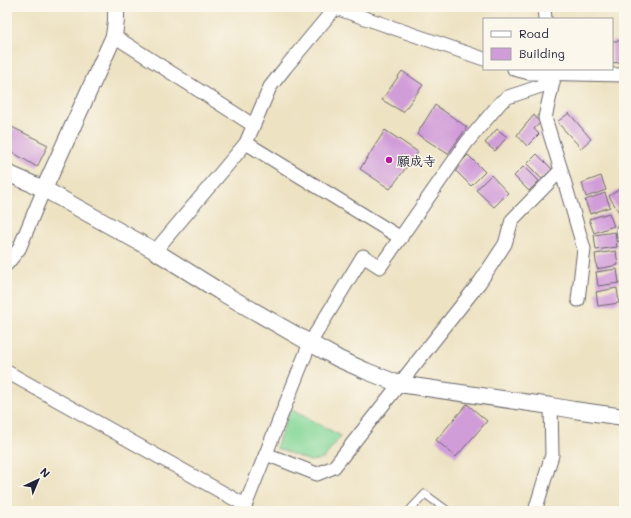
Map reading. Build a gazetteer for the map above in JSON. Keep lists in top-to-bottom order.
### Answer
{
  "places": ["願成寺"],
  "legend": ["Road", "Building"],
  "north": "top right"
}
